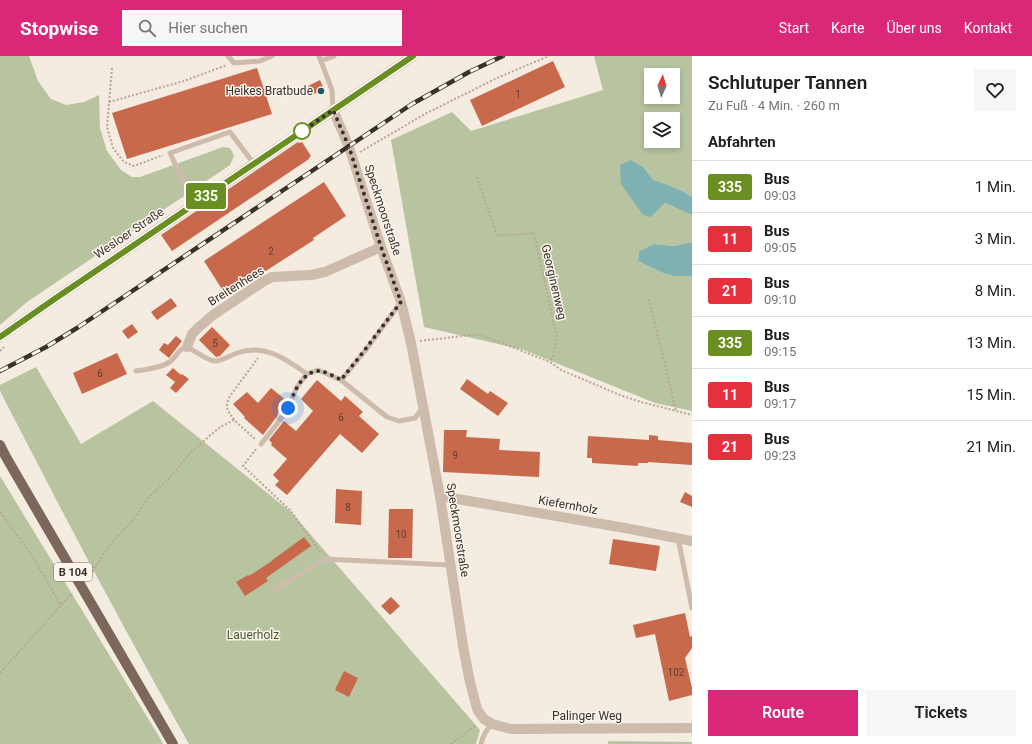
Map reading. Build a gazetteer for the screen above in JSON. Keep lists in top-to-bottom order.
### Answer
{
  "streets": {
    "main road": ["B 104"],
    "street": [
      "Speckmoorstraße",
      "Wesloer Straße",
      "Breitenhees",
      "Kiefernholz",
      "Palinger Weg"
    ],
    "path": ["Georginenweg"]
  },
  "crossings": [
    ["Speckmoorstraße", "Wesloer Straße"],
    ["Speckmoorstraße", "Breitenhees"],
    ["Speckmoorstraße", "Kiefernholz"],
    ["Speckmoorstraße", "Palinger Weg"]
  ],
  "parks": ["Lauerholz"],
  "places": ["Heikes Bratbude"],
  "lines": ["bus line 335"],
  "house_numbers": [
    "1",
    "2",
    "5",
    "6",
    "6",
    "9",
    "8",
    "10",
    "102"
  ],
  "north": "top",
  "page": {
    "header": "Stopwise",
    "search": "Hier suchen",
    "nav": [
      "Start",
      "Karte",
      "Über uns",
      "Kontakt"
    ],
    "on_map": "335",
    "heading": [
      ["Schlutuper Tannen", "Zu Fuß · 4 Min. · 260 m"],
      "Abfahrten"
    ],
    "list": [
      {
        "mark": "335",
        "name": "Bus",
        "note": "09:03",
        "value": "1 Min."
      },
      {
        "mark": "11",
        "name": "Bus",
        "note": "09:05",
        "value": "3 Min."
      },
      {
        "mark": "21",
        "name": "Bus",
        "note": "09:10",
        "value": "8 Min."
      },
      {
        "mark": "335",
        "name": "Bus",
        "note": "09:15",
        "value": "13 Min."
      },
      {
        "mark": "11",
        "name": "Bus",
        "note": "09:17",
        "value": "15 Min."
      },
      {
        "mark": "21",
        "name": "Bus",
        "note": "09:23",
        "value": "21 Min."
      }
    ],
    "buttons": ["Route", "Tickets"]
  }
}
